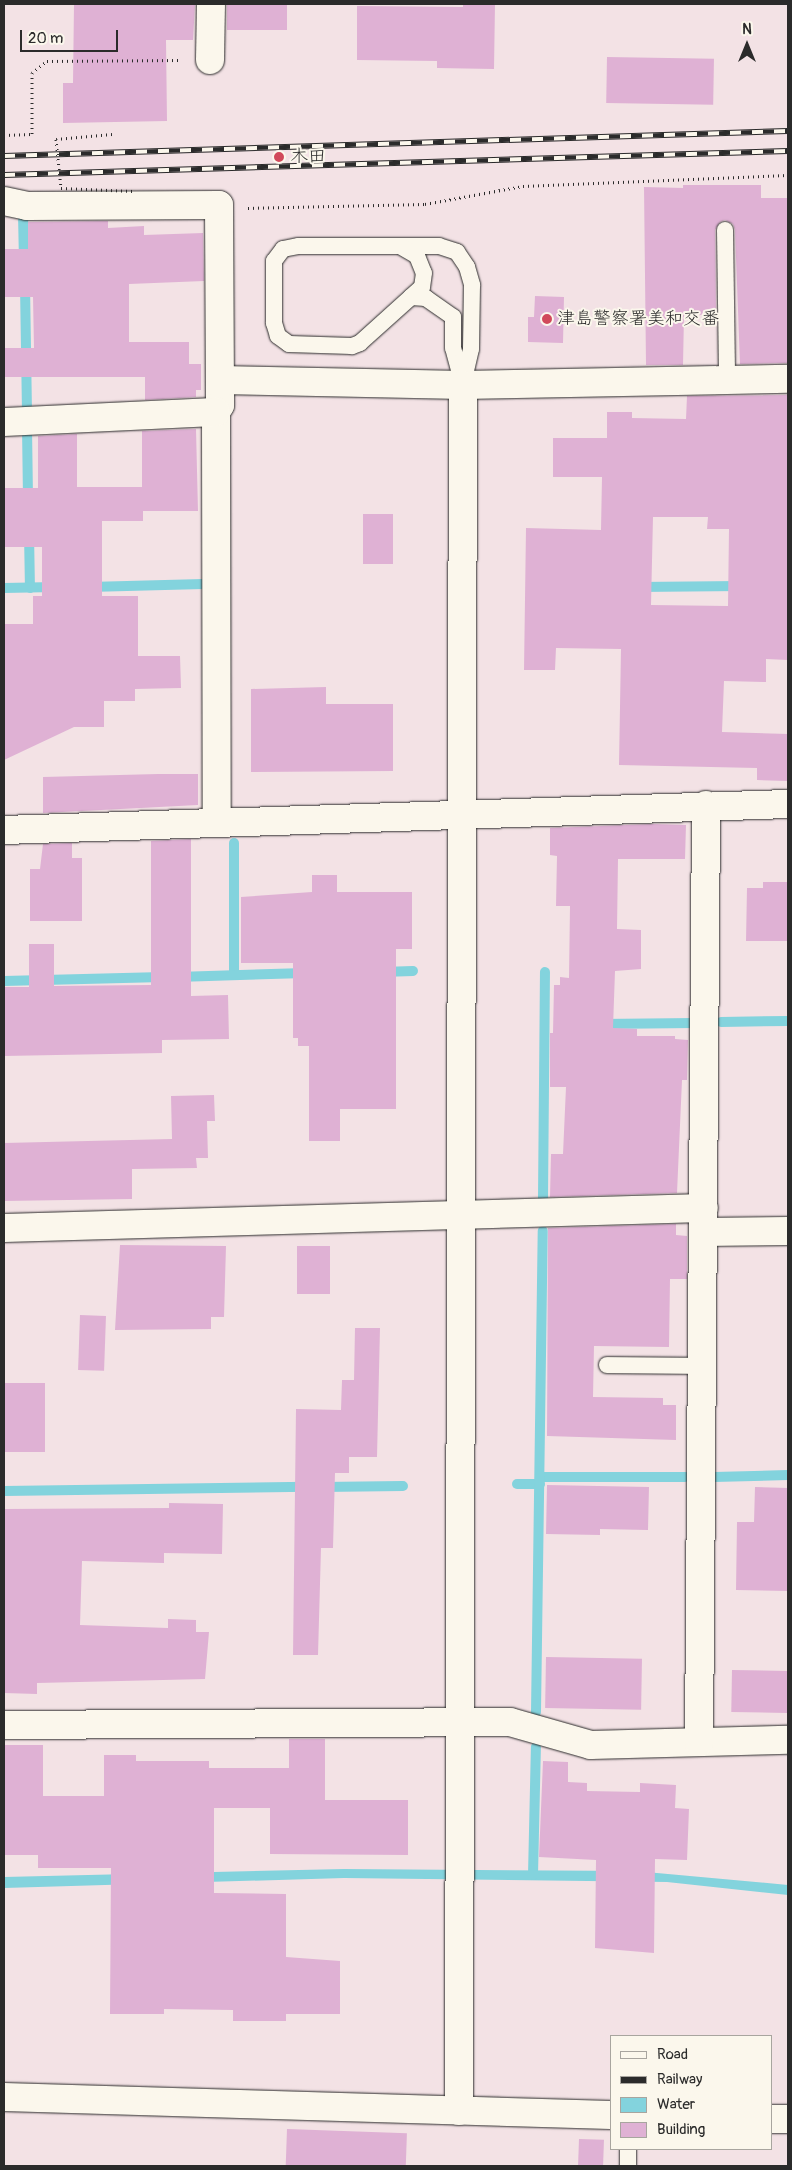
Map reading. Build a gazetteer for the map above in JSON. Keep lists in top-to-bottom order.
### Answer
{
  "places": ["木田", "津島警察署美和交番"],
  "legend": [
    "Road",
    "Railway",
    "Water",
    "Building"
  ],
  "scale_bar": "20 m",
  "north": "top"
}
